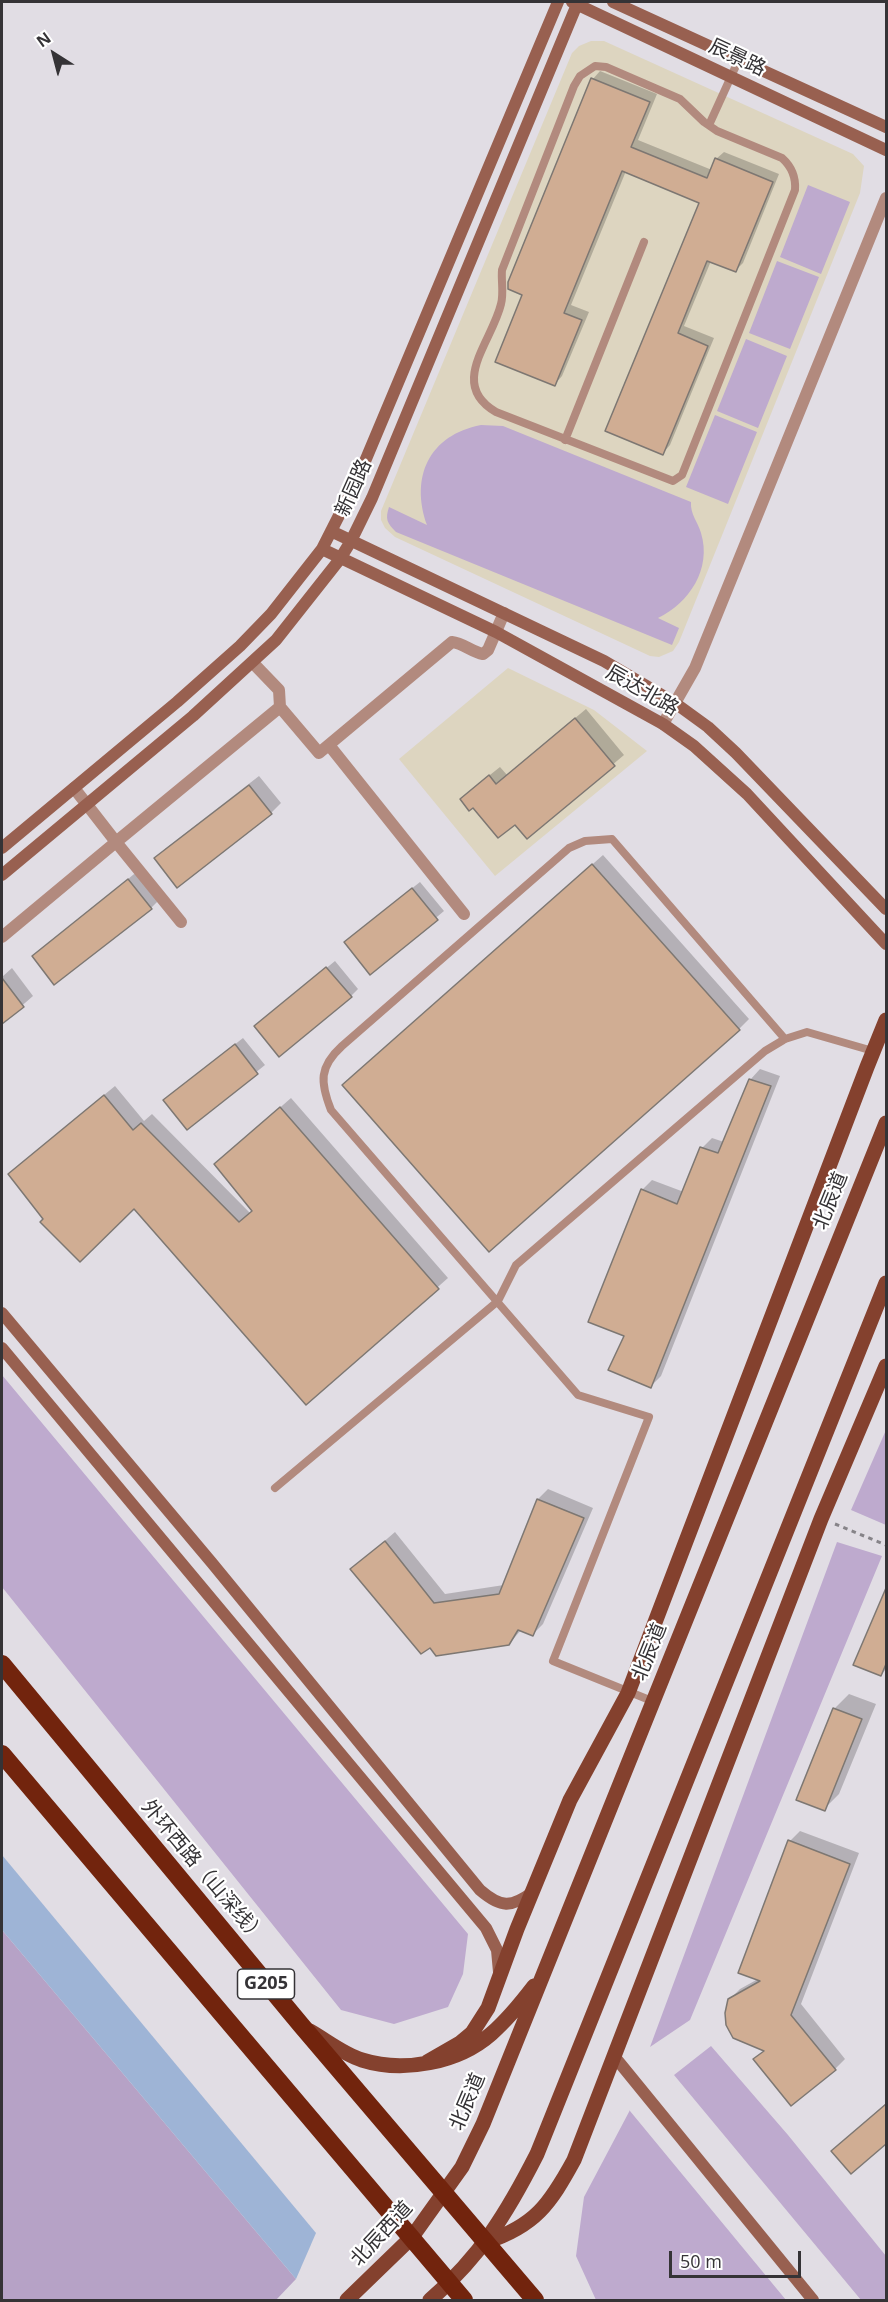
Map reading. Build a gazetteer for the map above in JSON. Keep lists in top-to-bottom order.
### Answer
{
  "streets": {
    "highway": ["外环西路（山深线）", "G205"],
    "main road": ["北辰道", "北辰西道"],
    "street": ["辰景路", "新园路", "辰达北路"]
  },
  "crossings": [
    ["辰景路", "新园路"],
    ["新园路", "辰达北路"],
    ["北辰道", "外环西路（山深线）"],
    ["北辰道", "北辰西道"],
    ["外环西路（山深线）", "北辰西道"],
    ["G205", "北辰西道"]
  ],
  "scale_bar": "50 m",
  "north": "top left"
}
